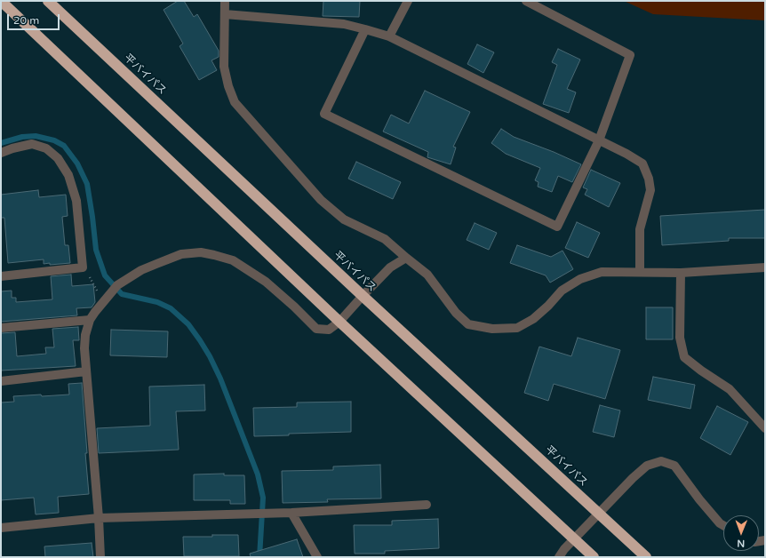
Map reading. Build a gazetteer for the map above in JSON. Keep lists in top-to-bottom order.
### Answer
{
  "streets": {
    "highway": ["平バイパス"]
  },
  "scale_bar": "20 m",
  "north": "bottom"
}
